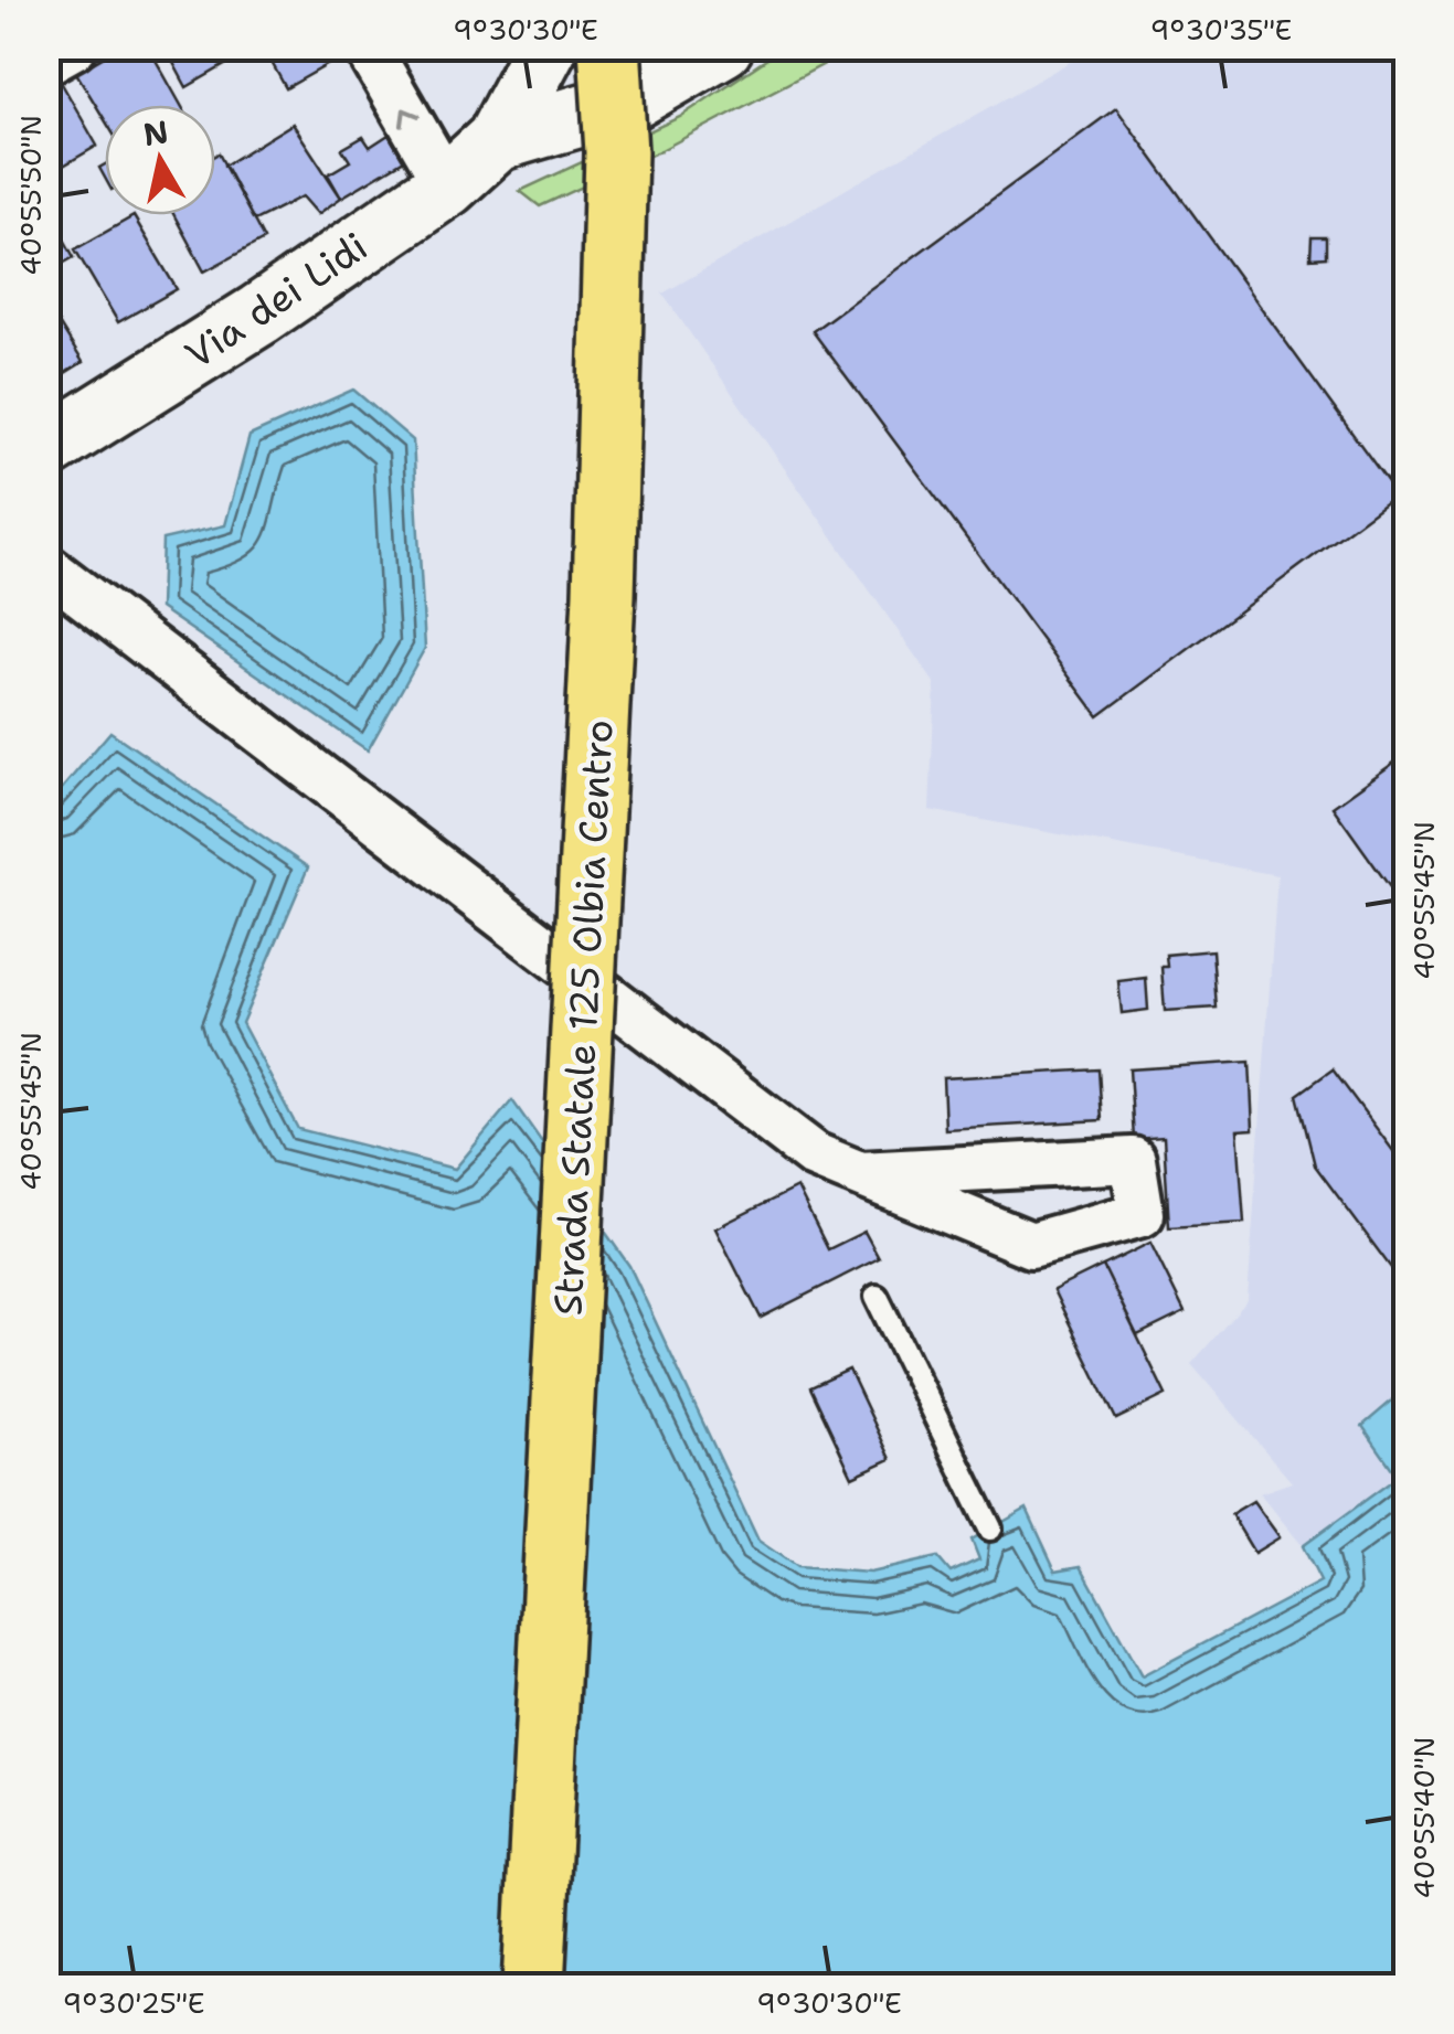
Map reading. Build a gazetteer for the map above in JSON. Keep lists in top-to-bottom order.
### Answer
{
  "streets": {
    "main road": ["Via dei Lidi", "Strada Statale 125 Olbia Centro"]
  },
  "north": "top",
  "coordinates": [
    "9°30'30\"E",
    "9°30'35\"E",
    "40°55'50\"N",
    "40°55'45\"N",
    "40°55'40\"N",
    "9°30'25\"E"
  ]
}
